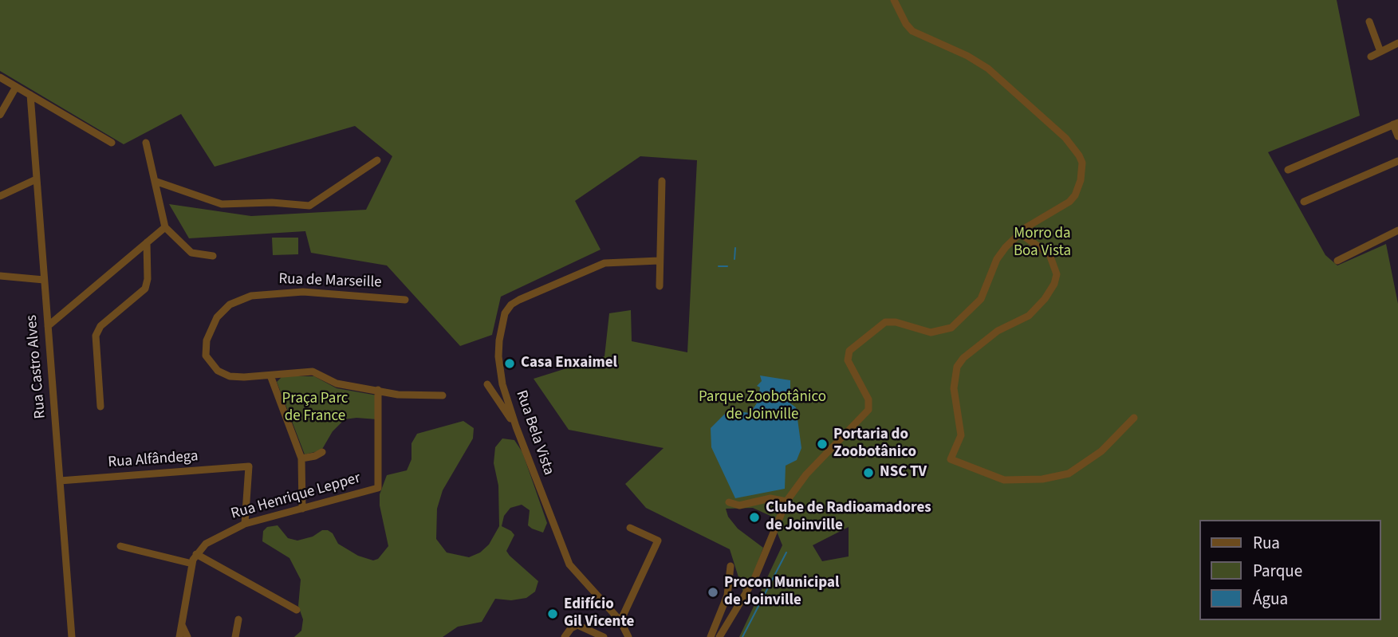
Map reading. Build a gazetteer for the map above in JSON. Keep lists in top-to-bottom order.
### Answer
{
  "streets": {
    "street": [
      "Rua de Marseille",
      "Rua Castro Alves",
      "Rua Bela Vista",
      "Rua Alfândega",
      "Rua Henrique Lepper"
    ]
  },
  "crossings": [
    ["Rua de Marseille", "Rua Henrique Lepper"],
    ["Rua Castro Alves", "Rua Alfândega"],
    ["Rua Alfândega", "Rua Henrique Lepper"]
  ],
  "parks": ["Morro da Boa Vista", "Parque Zoobotânico de Joinville", "Praça Parc de France"],
  "places": [
    "Casa Enxaimel",
    "Portaria do Zoobotânico",
    "NSC TV",
    "Clube de Radioamadores de Joinville",
    "Procon Municipal de Joinville",
    "Edifício Gil Vicente"
  ],
  "legend": ["Rua", "Parque", "Água"]
}
